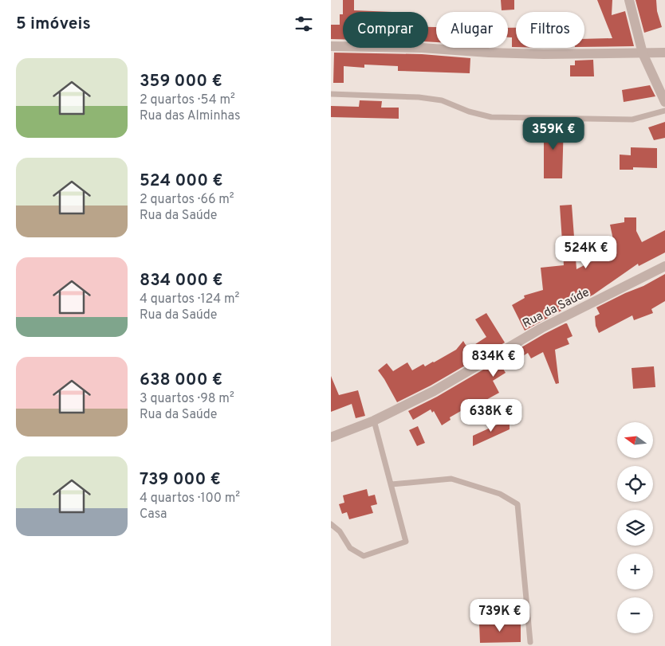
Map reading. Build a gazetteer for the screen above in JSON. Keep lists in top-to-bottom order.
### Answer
{
  "streets": {
    "street": ["Rua da Saúde"]
  },
  "north": "left",
  "page": {
    "heading": "5 imóveis",
    "chip": ["Comprar", "Alugar", "Filtros"],
    "list": [
      {
        "name": "359 000 €",
        "note": "2 quartos · 54 m² · Rua das Alminhas"
      },
      {
        "name": "524 000 €",
        "note": "2 quartos · 66 m² · Rua da Saúde"
      },
      {
        "name": "834 000 €",
        "note": "4 quartos · 124 m² · Rua da Saúde"
      },
      {
        "name": "638 000 €",
        "note": "3 quartos · 98 m² · Rua da Saúde"
      },
      {
        "name": "739 000 €",
        "note": "4 quartos · 100 m² · Casa"
      }
    ],
    "price": [
      "359K €",
      "524K €",
      "834K €",
      "638K €",
      "739K €"
    ],
    "map_buttons": ["+", "−"]
  }
}
